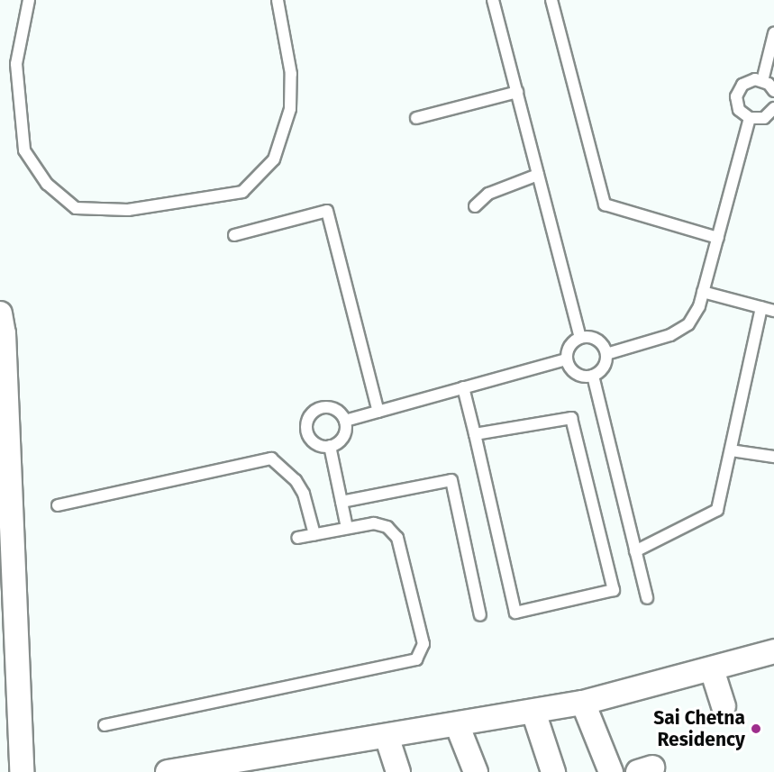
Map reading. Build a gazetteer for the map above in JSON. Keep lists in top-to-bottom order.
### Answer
{
  "places": ["Sai Chetna Residency"]
}
